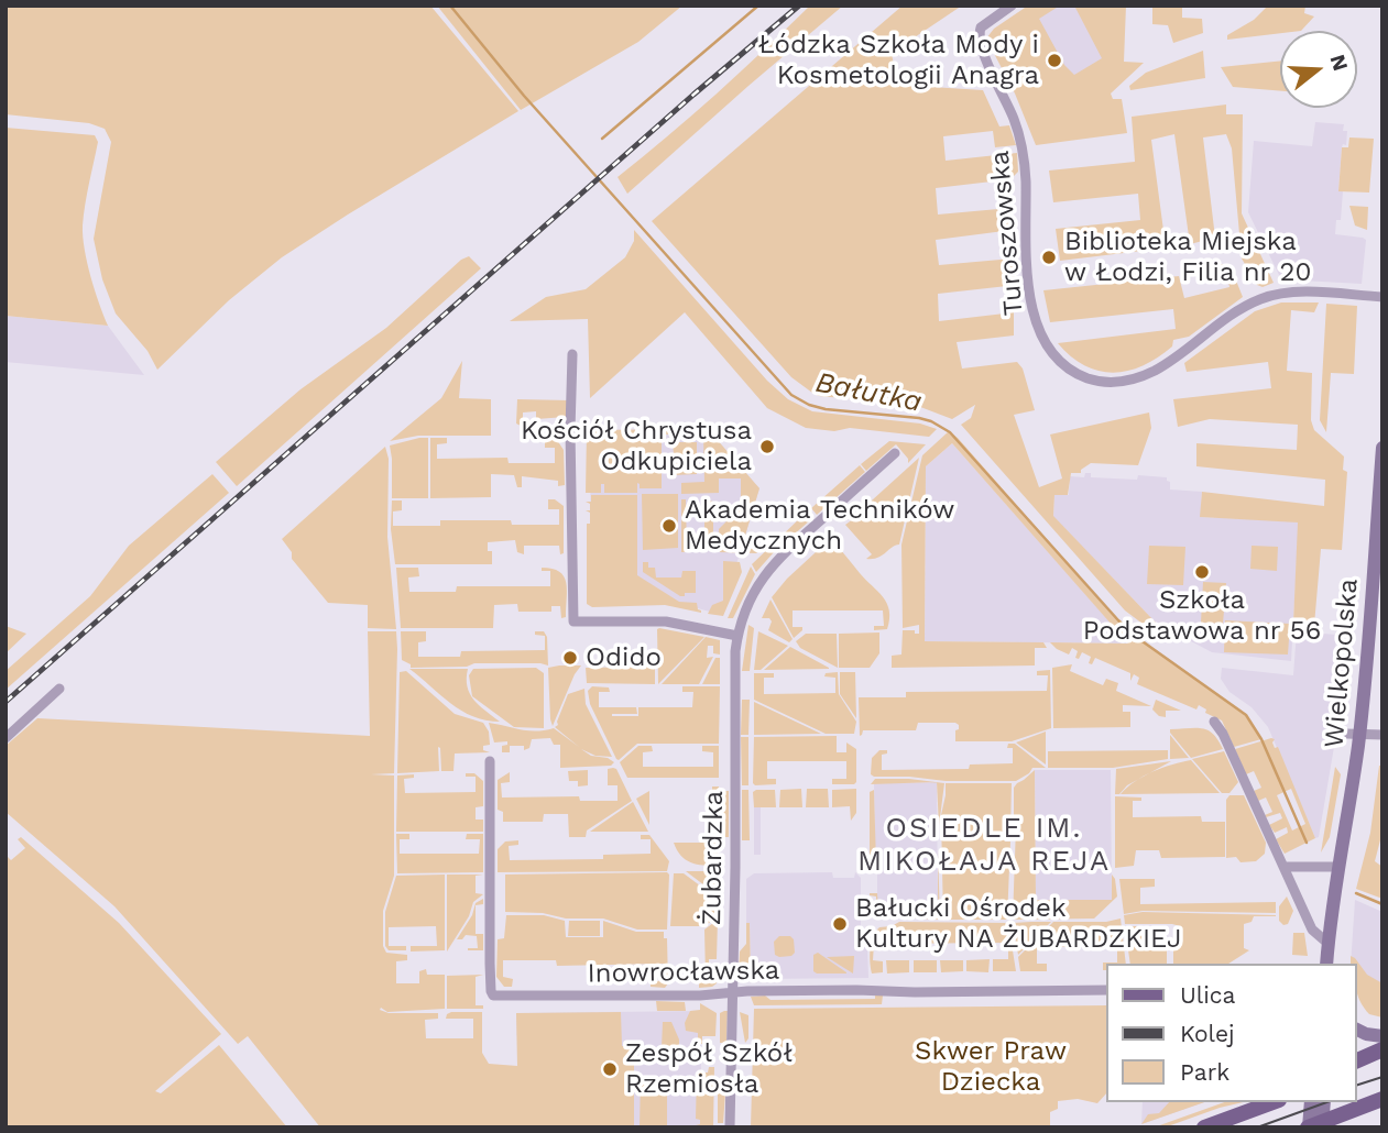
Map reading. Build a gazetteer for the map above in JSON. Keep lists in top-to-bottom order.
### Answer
{
  "streets": {
    "street": [
      "Turoszowska",
      "Wielkopolska",
      "Żubardzka",
      "Inowrocławska"
    ]
  },
  "crossings": [
    ["Żubardzka", "Inowrocławska"]
  ],
  "districts": ["OSIEDLE IM. MIKOŁAJA REJA"],
  "water": ["Bałutka"],
  "parks": ["Skwer Praw Dziecka"],
  "places": [
    "Łódzka Szkoła Mody i Kosmetologii Anagra",
    "Biblioteka Miejska w Łodzi, Filia nr 20",
    "Kościół Chrystusa Odkupiciela",
    "Akademia Techników Medycznych",
    "Szkoła Podstawowa nr 56",
    "Odido",
    "Bałucki Ośrodek Kultury NA ŻUBARDZKIEJ",
    "Zespół Szkół Rzemiosła"
  ],
  "legend": ["Ulica", "Kolej", "Park"],
  "north": "right"
}
